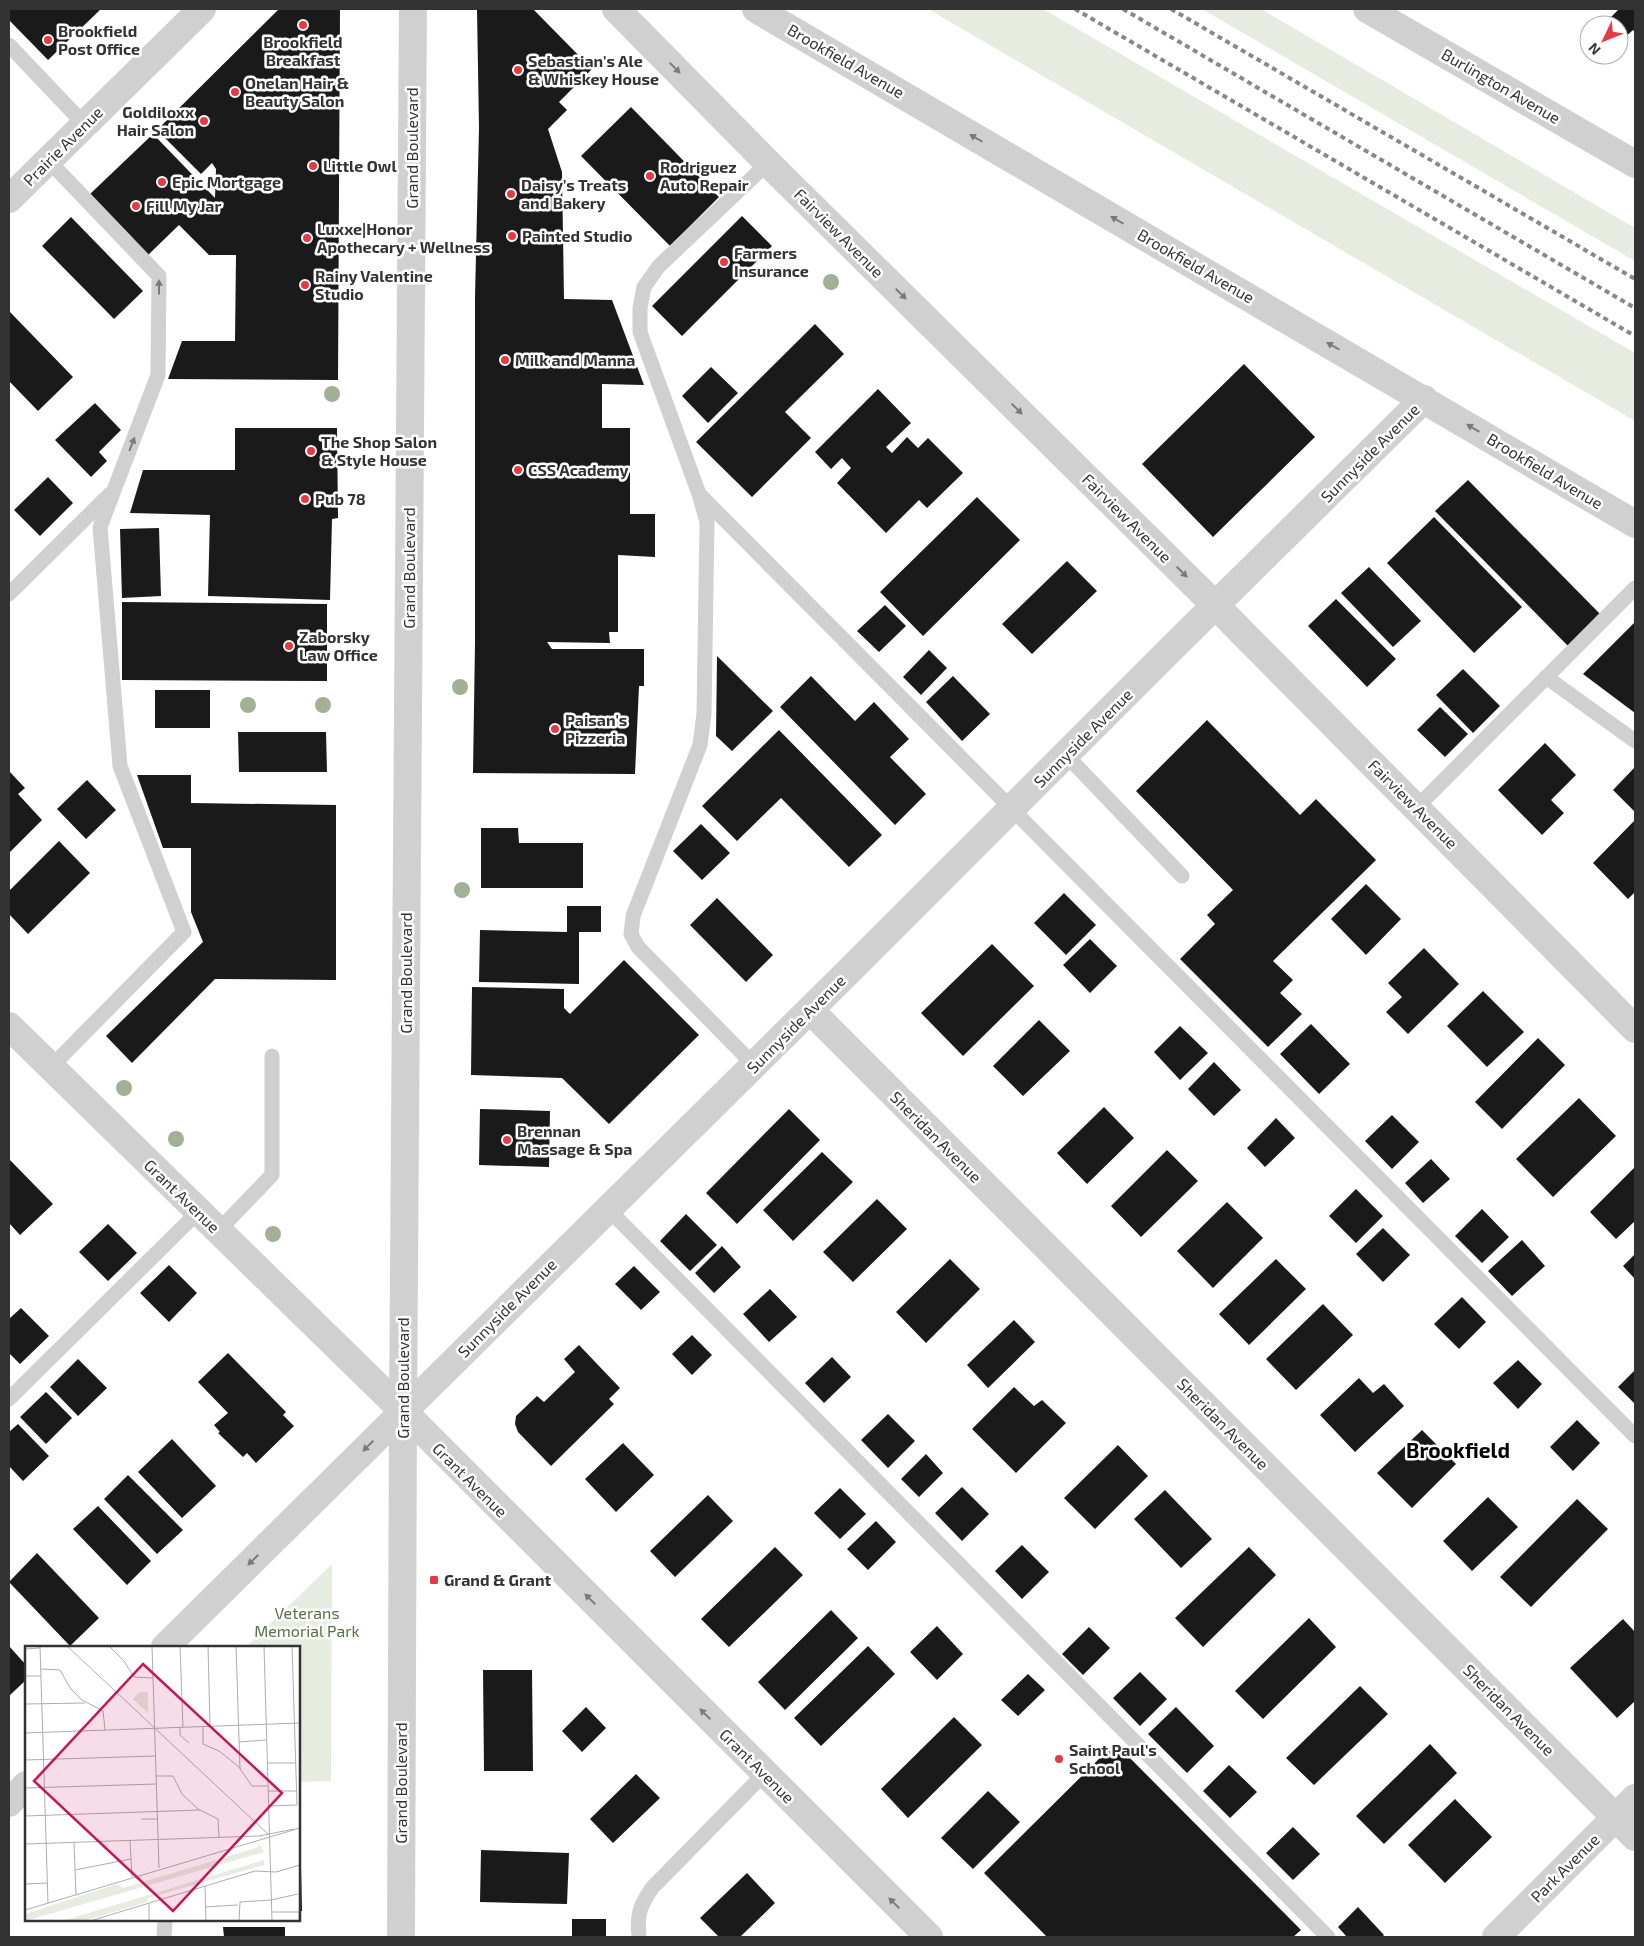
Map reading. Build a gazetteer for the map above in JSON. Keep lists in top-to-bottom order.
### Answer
{
  "streets": {
    "street": [
      "Brookfield Avenue",
      "Burlington Avenue",
      "Prairie Avenue",
      "Grand Boulevard",
      "Fairview Avenue",
      "Sunnyside Avenue",
      "Sheridan Avenue",
      "Grant Avenue",
      "Park Avenue"
    ]
  },
  "crossings": [
    ["Brookfield Avenue", "Sunnyside Avenue"],
    ["Grand Boulevard", "Sunnyside Avenue"],
    ["Grand Boulevard", "Grant Avenue"],
    ["Fairview Avenue", "Sunnyside Avenue"],
    ["Sunnyside Avenue", "Sheridan Avenue"],
    ["Sunnyside Avenue", "Grant Avenue"],
    ["Sheridan Avenue", "Park Avenue"]
  ],
  "one_way": ["Brookfield Avenue", "Fairview Avenue", "Grant Avenue"],
  "districts": ["Brookfield"],
  "parks": ["Veterans Memorial Park"],
  "places": {
    "other": [
      "Brookfield Breakfast",
      "Brookfield Post Office",
      "Sebastian's Ale & Whiskey House",
      "Onelan Hair & Beauty Salon",
      "Goldiloxx Hair Salon",
      "Little Owl",
      "Rodriguez Auto Repair",
      "Epic Mortgage",
      "Daisy's Treats and Bakery",
      "Fill My Jar",
      "Painted Studio",
      "Luxxe|Honor Apothecary + Wellness",
      "Farmers Insurance",
      "Rainy Valentine Studio",
      "Milk and Manna",
      "The Shop Salon & Style House",
      "CSS Academy",
      "Pub 78",
      "Zaborsky Law Office",
      "Paisan's Pizzeria",
      "Brennan Massage & Spa",
      "Saint Paul's School"
    ],
    "transit": ["Grand & Grant"]
  },
  "north": "bottom left"
}
